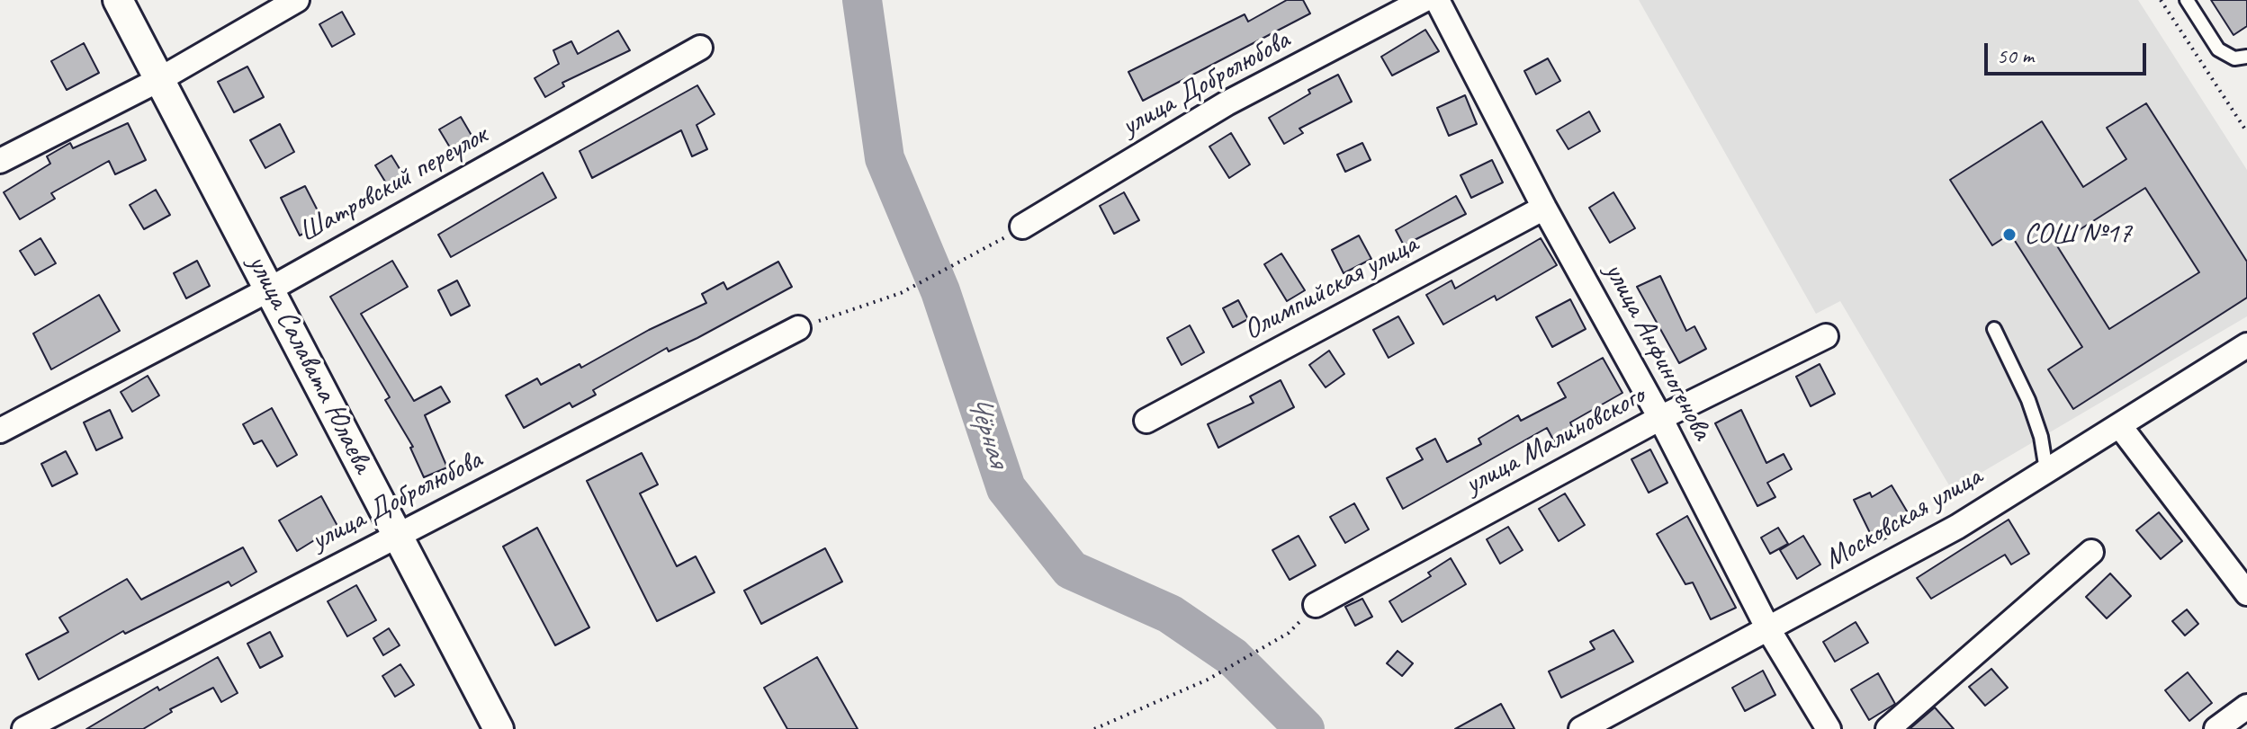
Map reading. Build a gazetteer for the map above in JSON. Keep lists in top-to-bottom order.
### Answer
{
  "streets": {
    "street": [
      "улица Добролюбова",
      "Шатровский переулок",
      "Олимпийская улица",
      "улица Анфиногенова",
      "улица Салавата Юлаева",
      "улица Малиновского",
      "Московская улица"
    ]
  },
  "crossings": [
    ["улица Добролюбова", "улица Салавата Юлаева"],
    ["Шатровский переулок", "улица Салавата Юлаева"],
    ["Олимпийская улица", "улица Анфиногенова"],
    ["улица Анфиногенова", "улица Малиновского"],
    ["улица Анфиногенова", "Московская улица"]
  ],
  "water": ["Чёрная"],
  "places": ["СОШ №17"],
  "scale_bar": "50 m"
}
